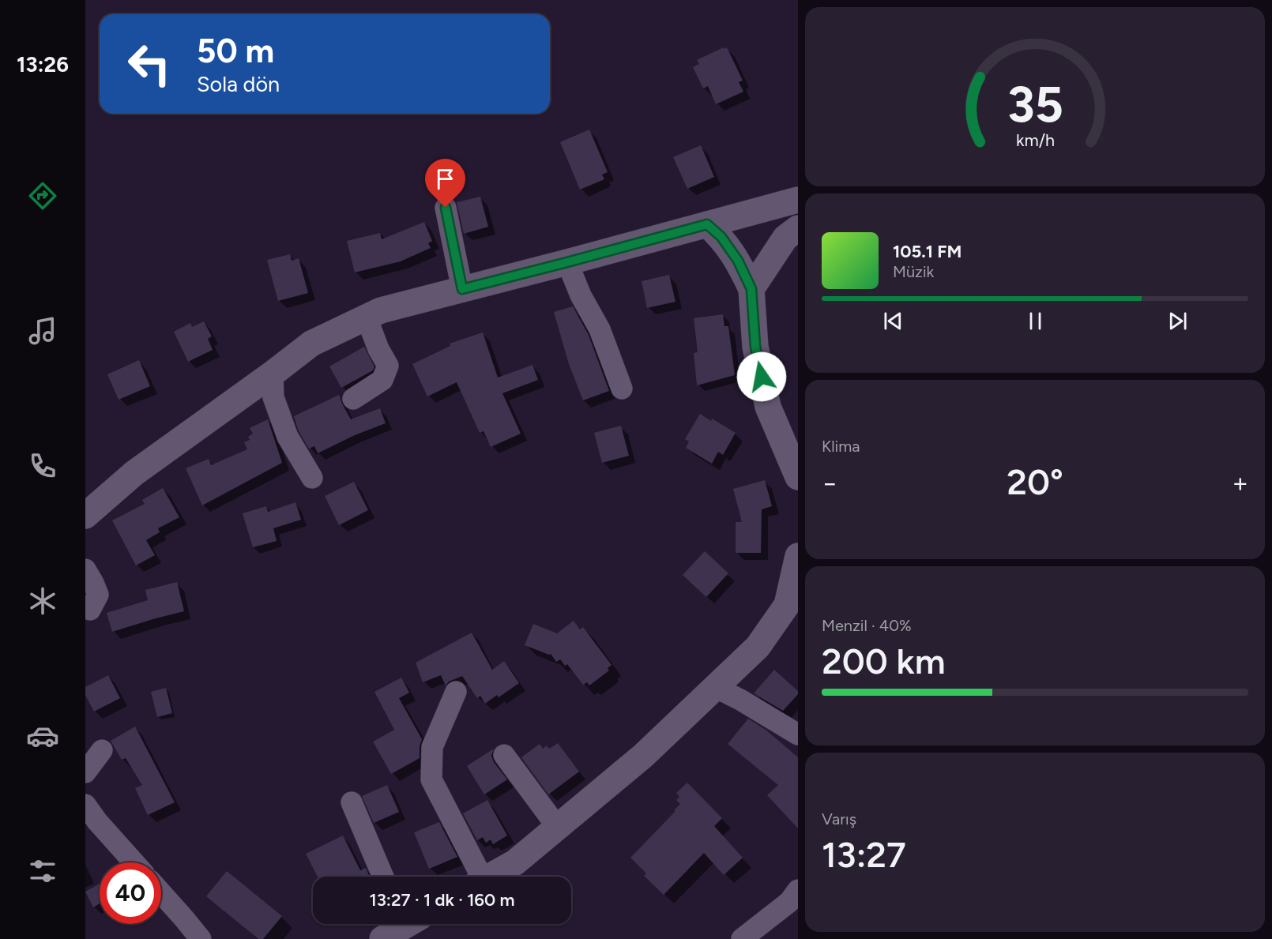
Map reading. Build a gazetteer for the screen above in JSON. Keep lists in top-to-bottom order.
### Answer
{
  "page": {
    "tabs": "13:26",
    "turn": ["50 m", "Sola dön"],
    "song": ["105.1 FM", "Müzik"],
    "tile": [
      "Klima",
      ["Menzil · 40%", "200 km"],
      ["Varış", "13:27"]
    ],
    "heat": ["−", "20°", "+"],
    "limit": "40",
    "trip": "13:27 · 1 dk · 160 m",
    "gauge": ["35", "km/h"]
  }
}
